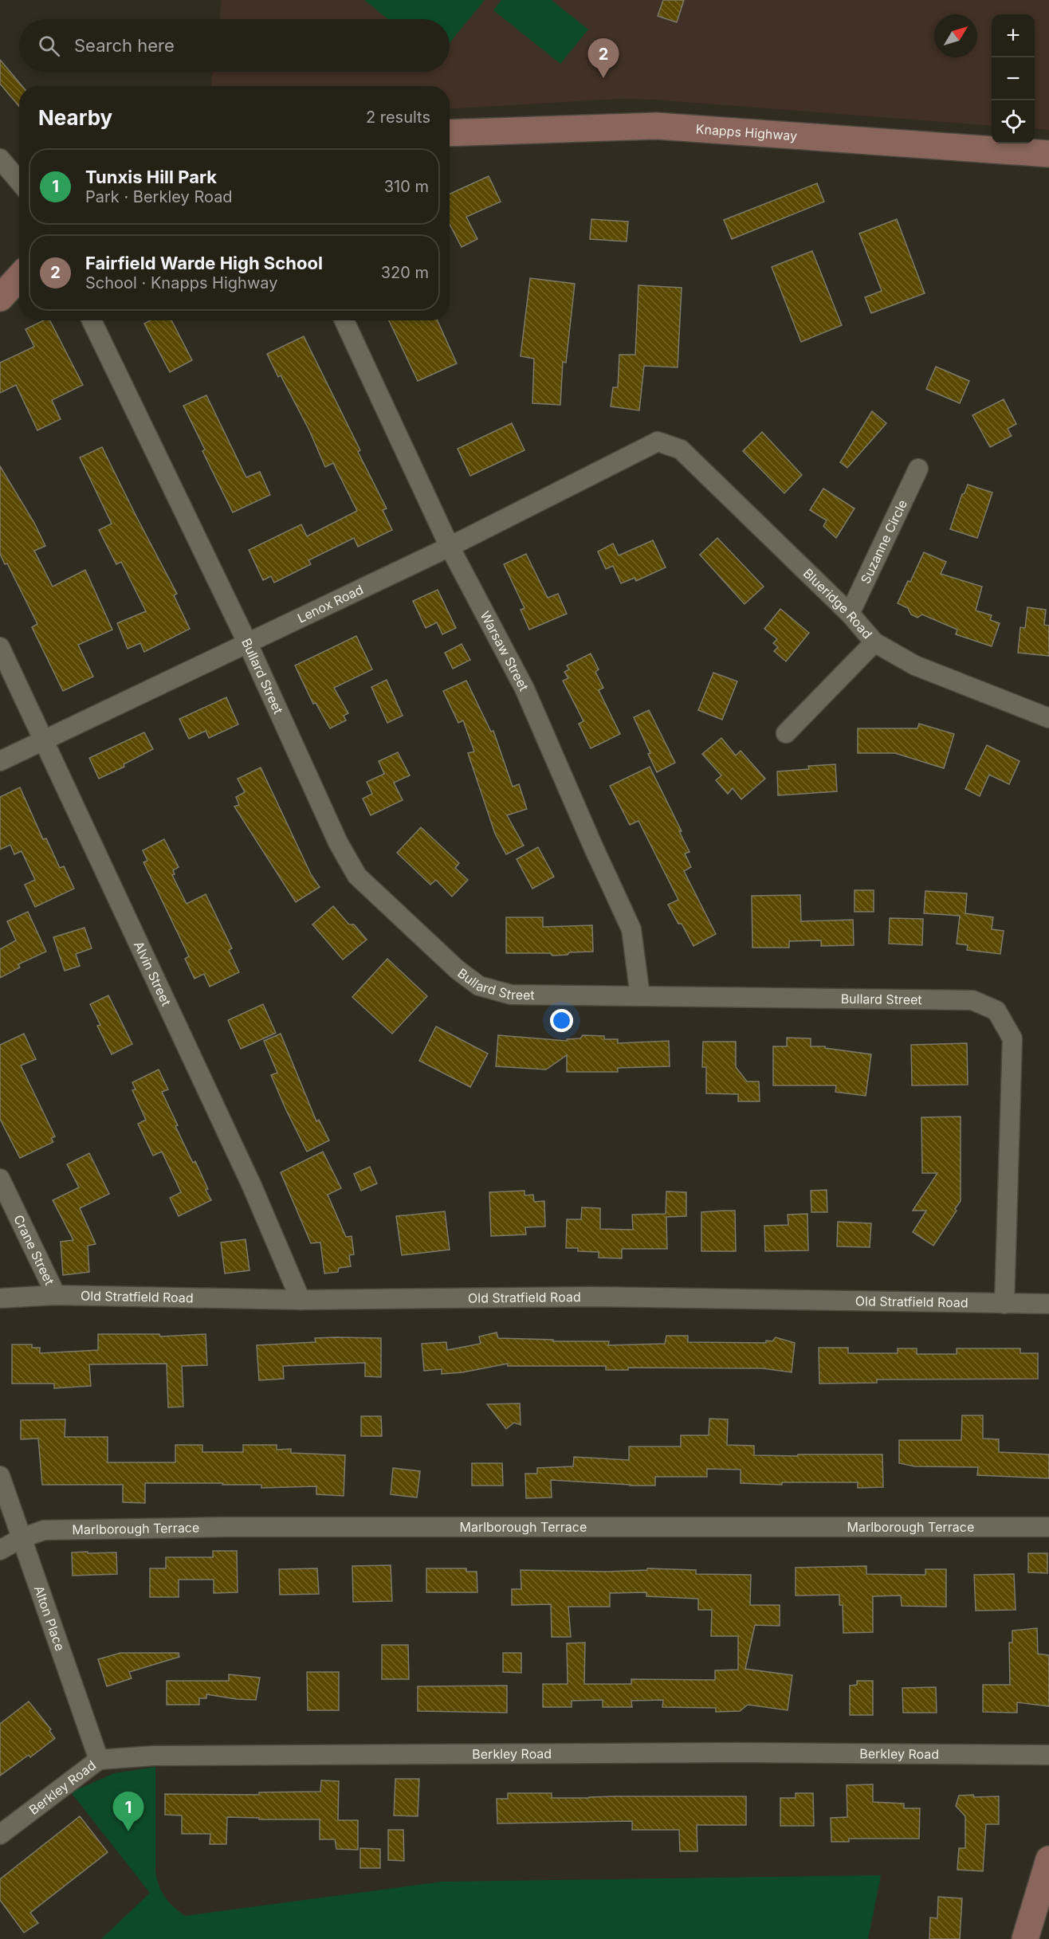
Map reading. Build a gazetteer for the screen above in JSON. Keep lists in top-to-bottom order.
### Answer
{
  "streets": {
    "street": [
      "Knapps Highway",
      "Suzanne Circle",
      "Lenox Road",
      "Blueridge Road",
      "Warsaw Street",
      "Bullard Street",
      "Alvin Street",
      "Crane Street",
      "Old Stratfield Road",
      "Marlborough Terrace",
      "Alton Place",
      "Berkley Road"
    ]
  },
  "crossings": [
    ["Suzanne Circle", "Blueridge Road"],
    ["Lenox Road", "Blueridge Road"],
    ["Lenox Road", "Warsaw Street"],
    ["Lenox Road", "Bullard Street"],
    ["Lenox Road", "Alvin Street"],
    ["Warsaw Street", "Bullard Street"],
    ["Bullard Street", "Old Stratfield Road"],
    ["Alvin Street", "Old Stratfield Road"],
    ["Crane Street", "Old Stratfield Road"],
    ["Marlborough Terrace", "Alton Place"],
    ["Alton Place", "Berkley Road"]
  ],
  "north": "top right",
  "page": {
    "map_buttons": ["+", "−"],
    "search": "Search here",
    "pins": ["2", "1"],
    "heading": ["Nearby", "2 results"],
    "list": [
      {
        "mark": "1",
        "name": "Tunxis Hill Park",
        "note": "Park · Berkley Road",
        "value": "310 m"
      },
      {
        "mark": "2",
        "name": "Fairfield Warde High School",
        "note": "School · Knapps Highway",
        "value": "320 m"
      }
    ]
  }
}
